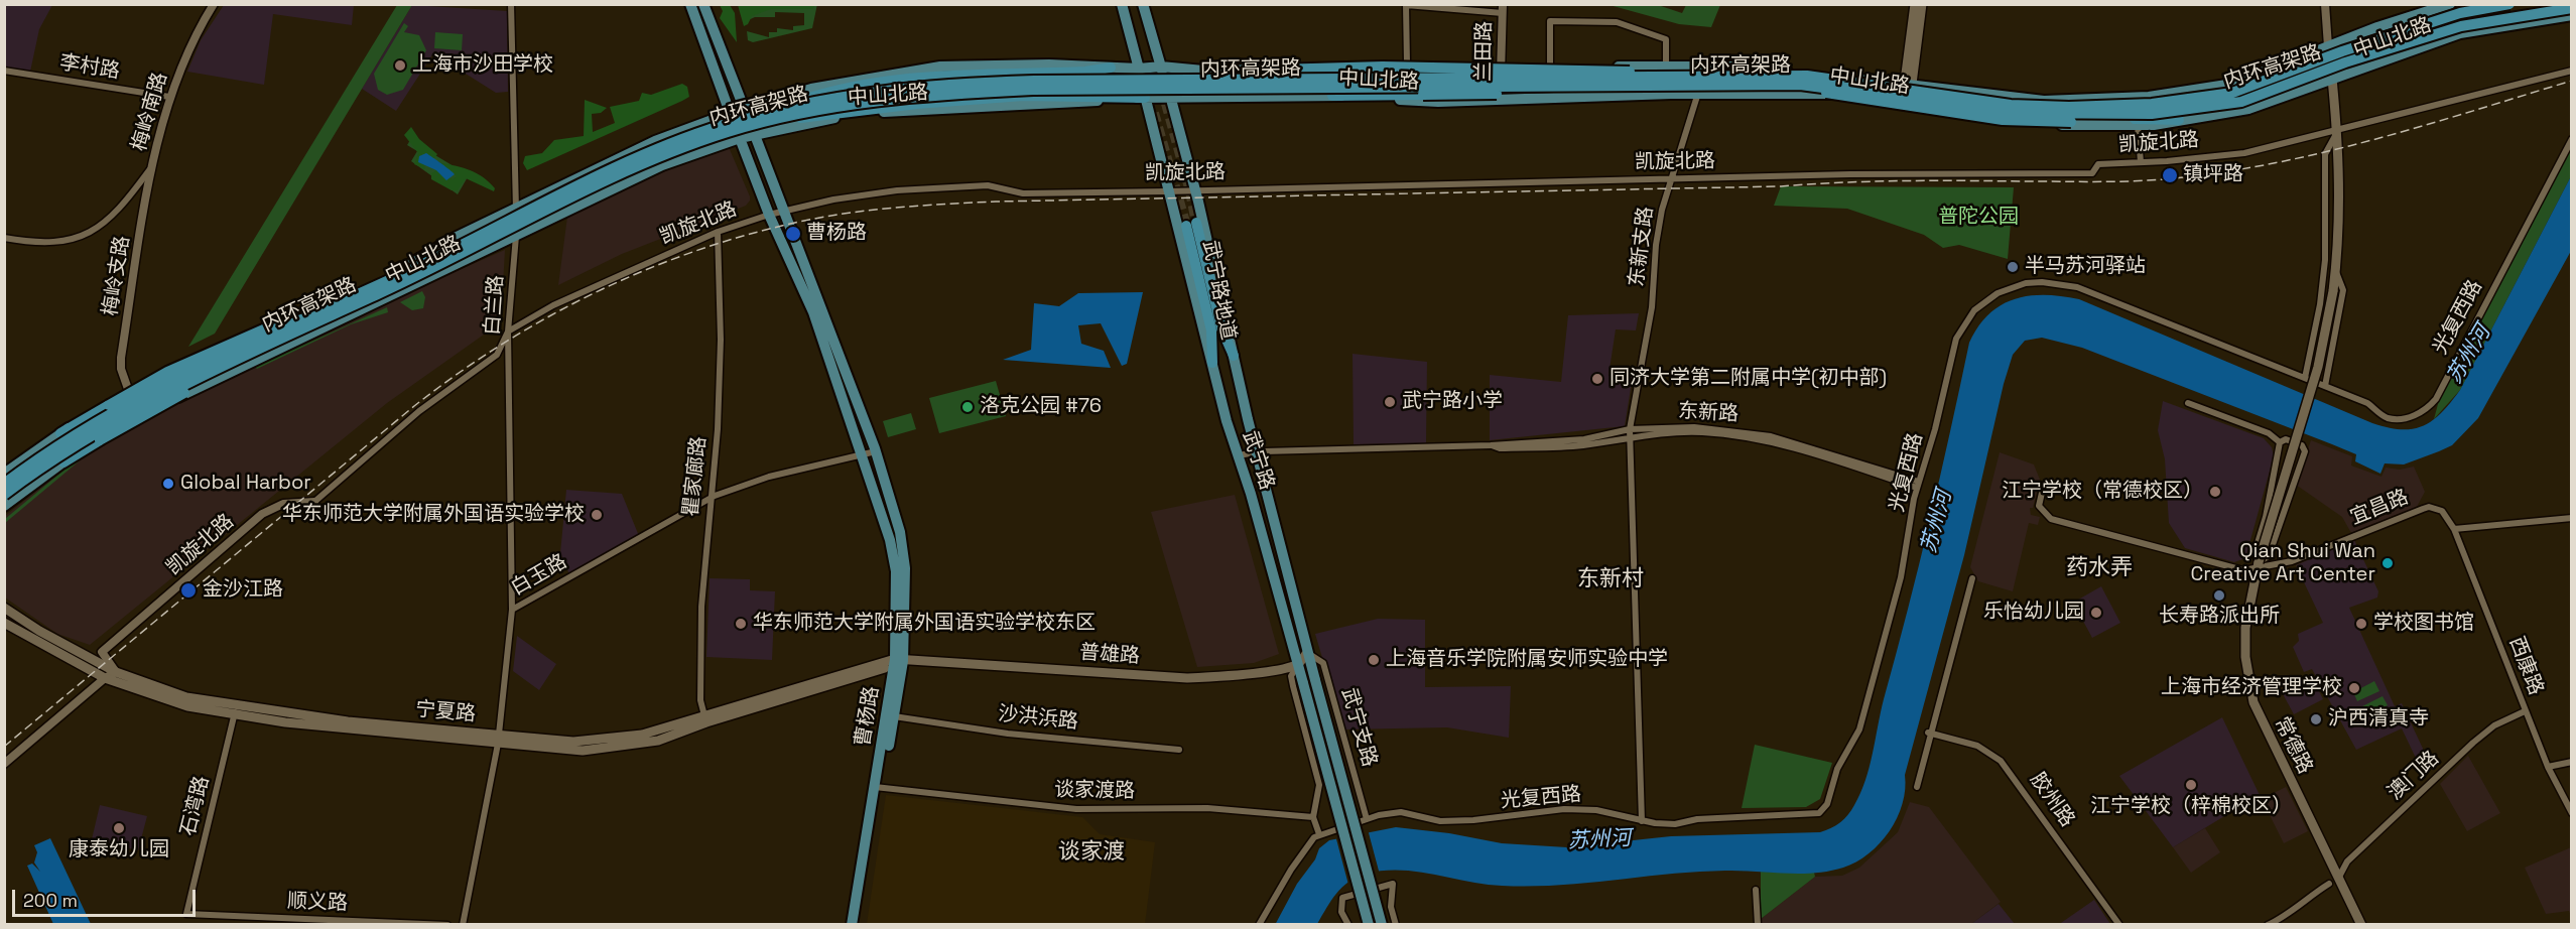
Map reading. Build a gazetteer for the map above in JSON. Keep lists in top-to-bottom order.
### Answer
{
  "streets": {
    "highway": ["内环高架路", "武宁路地道"],
    "main road": [
      "中山北路",
      "武宁路",
      "普雄路",
      "宁夏路",
      "曹杨路",
      "常德路"
    ],
    "street": [
      "兰田路",
      "李村路",
      "梅岭南路",
      "凯旋北路",
      "东新支路",
      "梅岭支路",
      "白兰路",
      "光复西路",
      "东新路",
      "瞿家廊路",
      "宜昌路",
      "白玉路",
      "西康路",
      "沙洪浜路",
      "武宁支路",
      "澳门路",
      "谈家渡路",
      "胶州路",
      "石湾路",
      "顺义路"
    ]
  },
  "crossings": [
    ["中山北路", "兰田路"],
    ["中山北路", "东新支路"],
    ["中山北路", "梅岭支路"],
    ["中山北路", "白兰路"],
    ["中山北路", "武宁路"],
    ["中山北路", "曹杨路"],
    ["李村路", "梅岭南路"],
    ["梅岭南路", "梅岭支路"],
    ["凯旋北路", "东新支路"],
    ["凯旋北路", "白兰路"],
    ["凯旋北路", "武宁路"],
    ["凯旋北路", "瞿家廊路"],
    ["凯旋北路", "宁夏路"],
    ["凯旋北路", "曹杨路"],
    ["东新支路", "光复西路"],
    ["东新支路", "东新路"],
    ["武宁路地道", "武宁路"],
    ["白兰路", "白玉路"],
    ["光复西路", "东新路"],
    ["光复西路", "武宁支路"],
    ["东新路", "武宁路"],
    ["武宁路", "普雄路"],
    ["武宁路", "武宁支路"],
    ["瞿家廊路", "白玉路"],
    ["瞿家廊路", "宁夏路"],
    ["宜昌路", "西康路"],
    ["宜昌路", "常德路"],
    ["白玉路", "宁夏路"],
    ["白玉路", "曹杨路"],
    ["普雄路", "宁夏路"],
    ["普雄路", "曹杨路"],
    ["西康路", "澳门路"],
    ["宁夏路", "曹杨路"],
    ["宁夏路", "石湾路"],
    ["曹杨路", "沙洪浜路"],
    ["曹杨路", "谈家渡路"],
    ["常德路", "澳门路"],
    ["石湾路", "顺义路"]
  ],
  "districts": ["药水弄", "东新村", "谈家渡"],
  "water": ["苏州河"],
  "parks": ["普陀公园"],
  "places": [
    "上海市沙田学校",
    "镇坪路",
    "曹杨路",
    "半马苏河驿站",
    "同济大学第二附属中学(初中部)",
    "武宁路小学",
    "洛克公园 #76",
    "Global Harbor",
    "江宁学校（常德校区）",
    "华东师范大学附属外国语实验学校",
    "Qian Shui Wan Creative Art Center",
    "金沙江路",
    "长寿路派出所",
    "乐怡幼儿园",
    "华东师范大学附属外国语实验学校东区",
    "学校图书馆",
    "上海音乐学院附属安师实验中学",
    "上海市经济管理学校",
    "沪西清真寺",
    "江宁学校（梓棉校区）",
    "康泰幼儿园"
  ],
  "scale_bar": "200 m"
}
